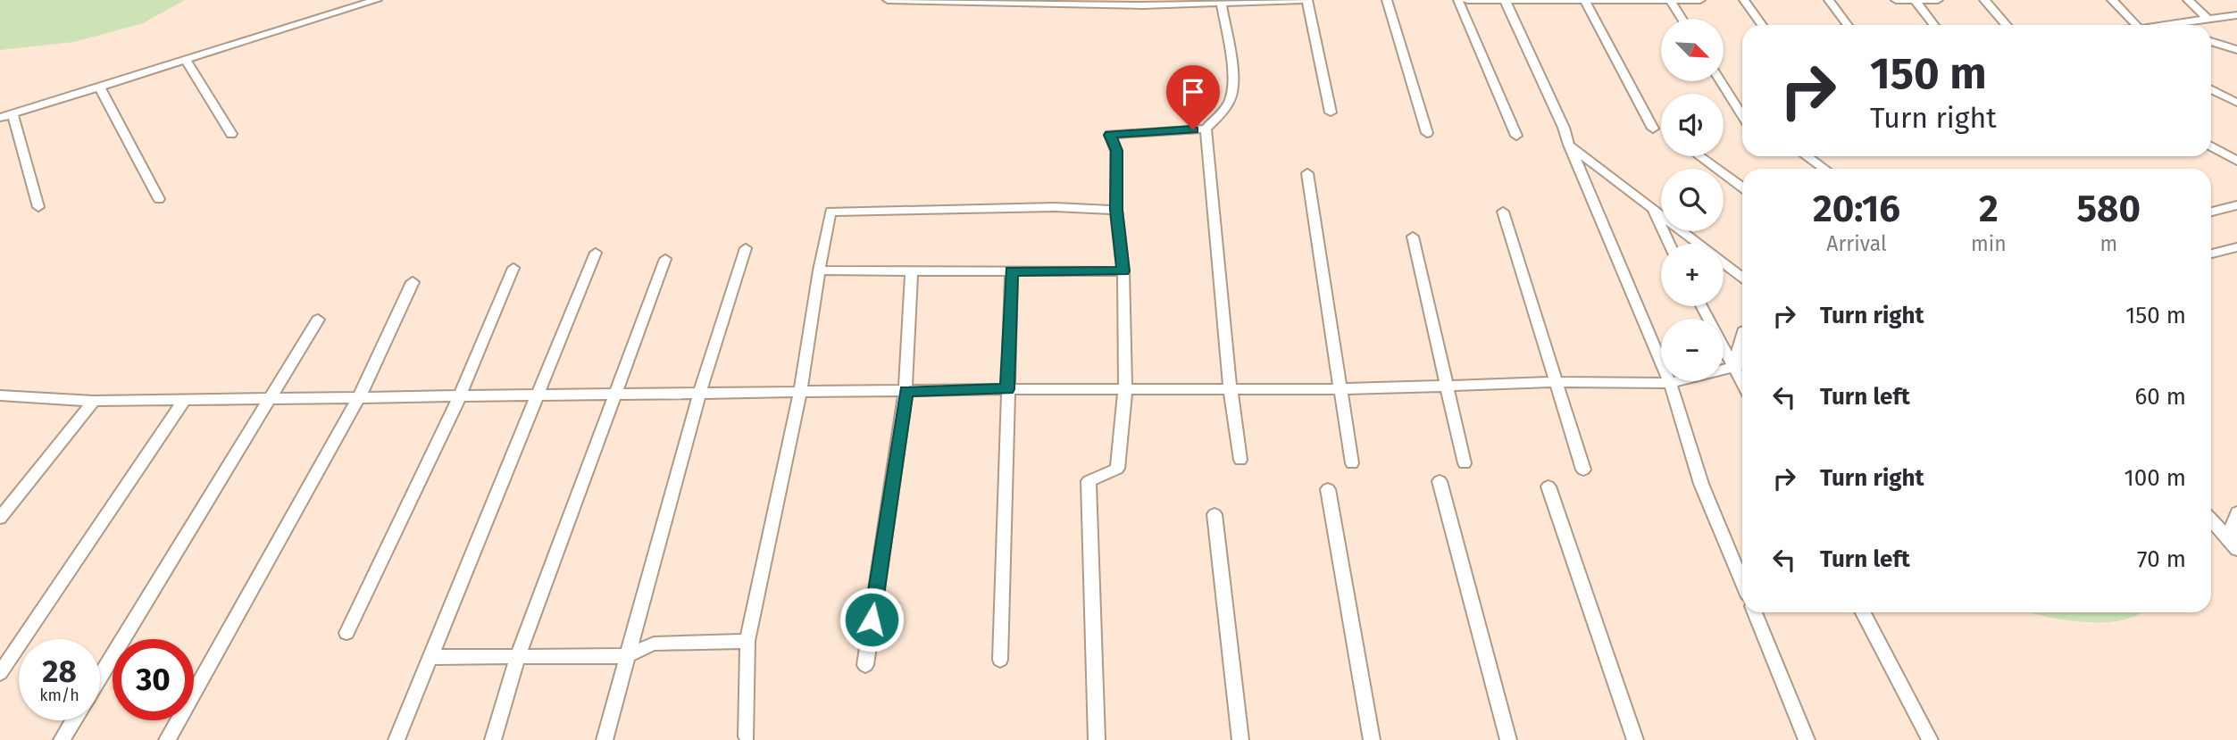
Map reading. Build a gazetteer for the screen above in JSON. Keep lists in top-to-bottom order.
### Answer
{
  "north": "bottom right",
  "page": {
    "map_buttons": ["+", "−"],
    "turn": ["150 m", "Turn right"],
    "eta": [
      "20:16",
      "Arrival",
      "2",
      "min",
      "580",
      "m"
    ],
    "list": [
      {
        "name": "Turn right",
        "value": "150 m"
      },
      {
        "name": "Turn left",
        "value": "60 m"
      },
      {
        "name": "Turn right",
        "value": "100 m"
      },
      {
        "name": "Turn left",
        "value": "70 m"
      }
    ],
    "speed": "28 km/h",
    "limit": "30"
  }
}
